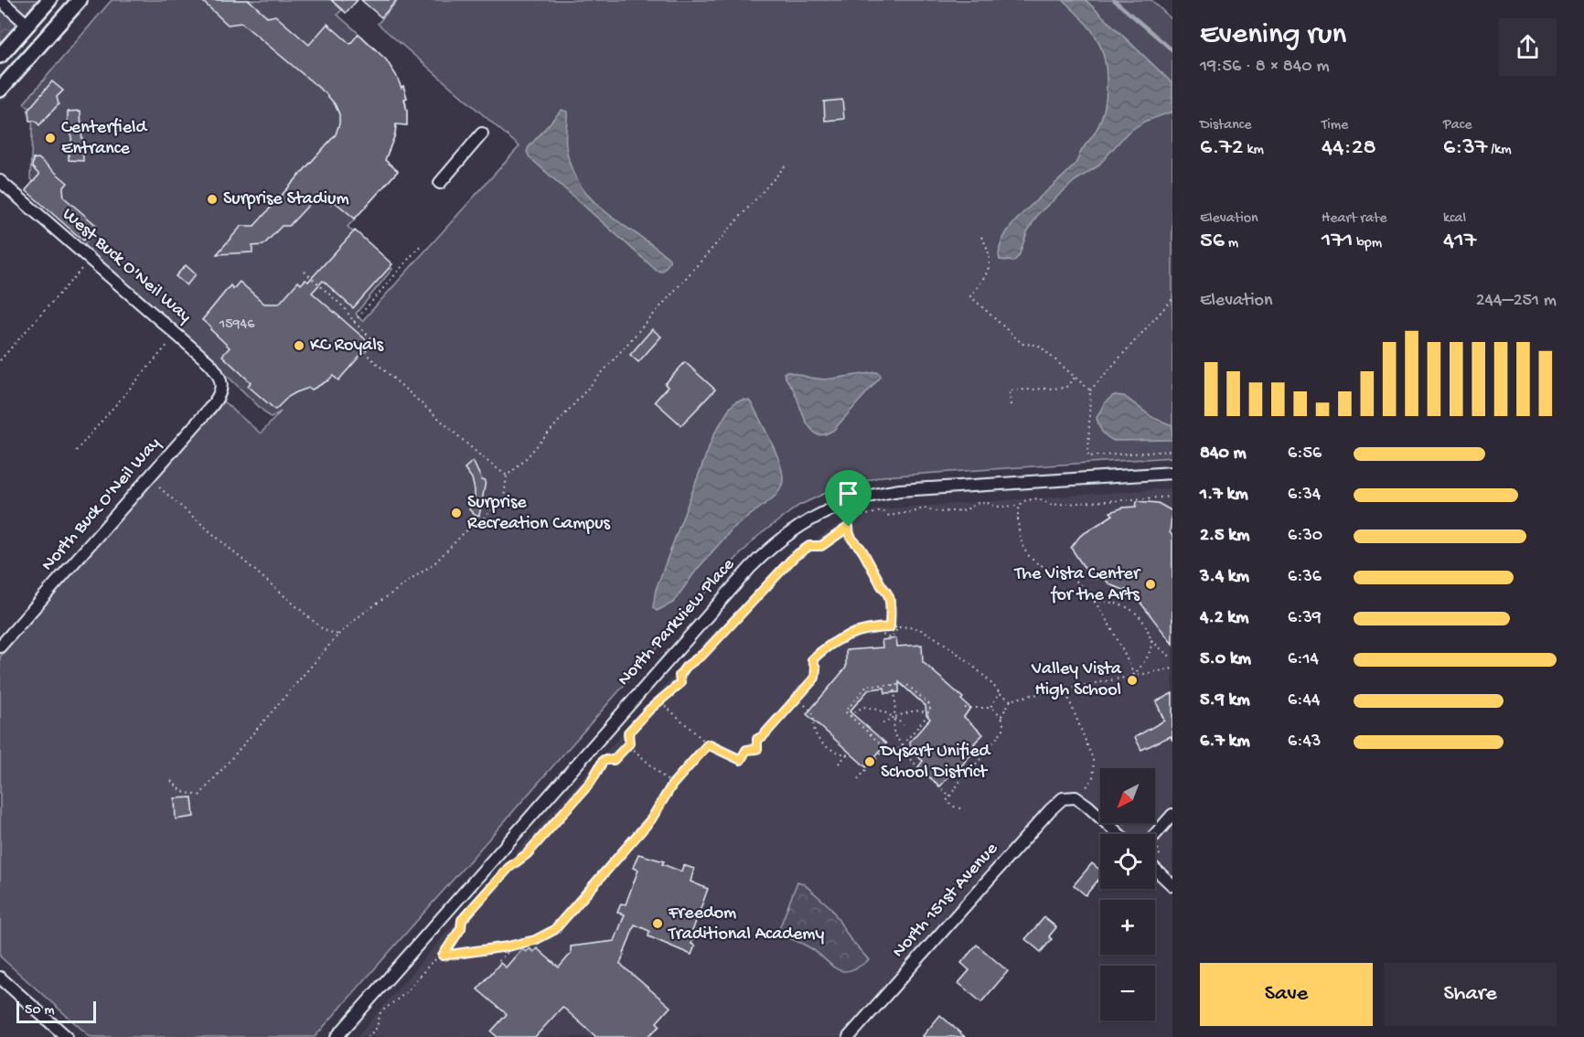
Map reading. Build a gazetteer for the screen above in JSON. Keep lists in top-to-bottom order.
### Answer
{
  "streets": {
    "street": [
      "West Buck O'Neil Way",
      "North Buck O'Neil Way",
      "North Parkview Place",
      "North 151st Avenue"
    ]
  },
  "crossings": [
    ["West Buck O'Neil Way", "North Buck O'Neil Way"]
  ],
  "places": [
    "Centerfield Entrance",
    "Surprise Stadium",
    "KC Royals",
    "Surprise Recreation Campus",
    "The Vista Center for the Arts",
    "Valley Vista High School",
    "Dysart Unified School District",
    "Freedom Traditional Academy"
  ],
  "house_numbers": ["15946"],
  "scale_bar": "50 m",
  "north": "bottom left",
  "page": {
    "heading": ["Evening run", "19:56 · 8 × 840 m"],
    "stats": [
      ["Distance", "6.72 km"],
      ["Time", "44:28"],
      ["Pace", "6:37 /km"],
      ["Elevation", "56 m"],
      ["Heart rate", "171 bpm"],
      ["kcal", "417"]
    ],
    "chart": ["Elevation", "244–251 m"],
    "list": [
      {
        "name": "840 m",
        "note": "6:56"
      },
      {
        "name": "1.7 km",
        "note": "6:34"
      },
      {
        "name": "2.5 km",
        "note": "6:30"
      },
      {
        "name": "3.4 km",
        "note": "6:36"
      },
      {
        "name": "4.2 km",
        "note": "6:39"
      },
      {
        "name": "5.0 km",
        "note": "6:14"
      },
      {
        "name": "5.9 km",
        "note": "6:44"
      },
      {
        "name": "6.7 km",
        "note": "6:43"
      }
    ],
    "map_buttons": ["+", "−"],
    "buttons": ["Save", "Share"],
    "scale": "50 m"
  }
}
